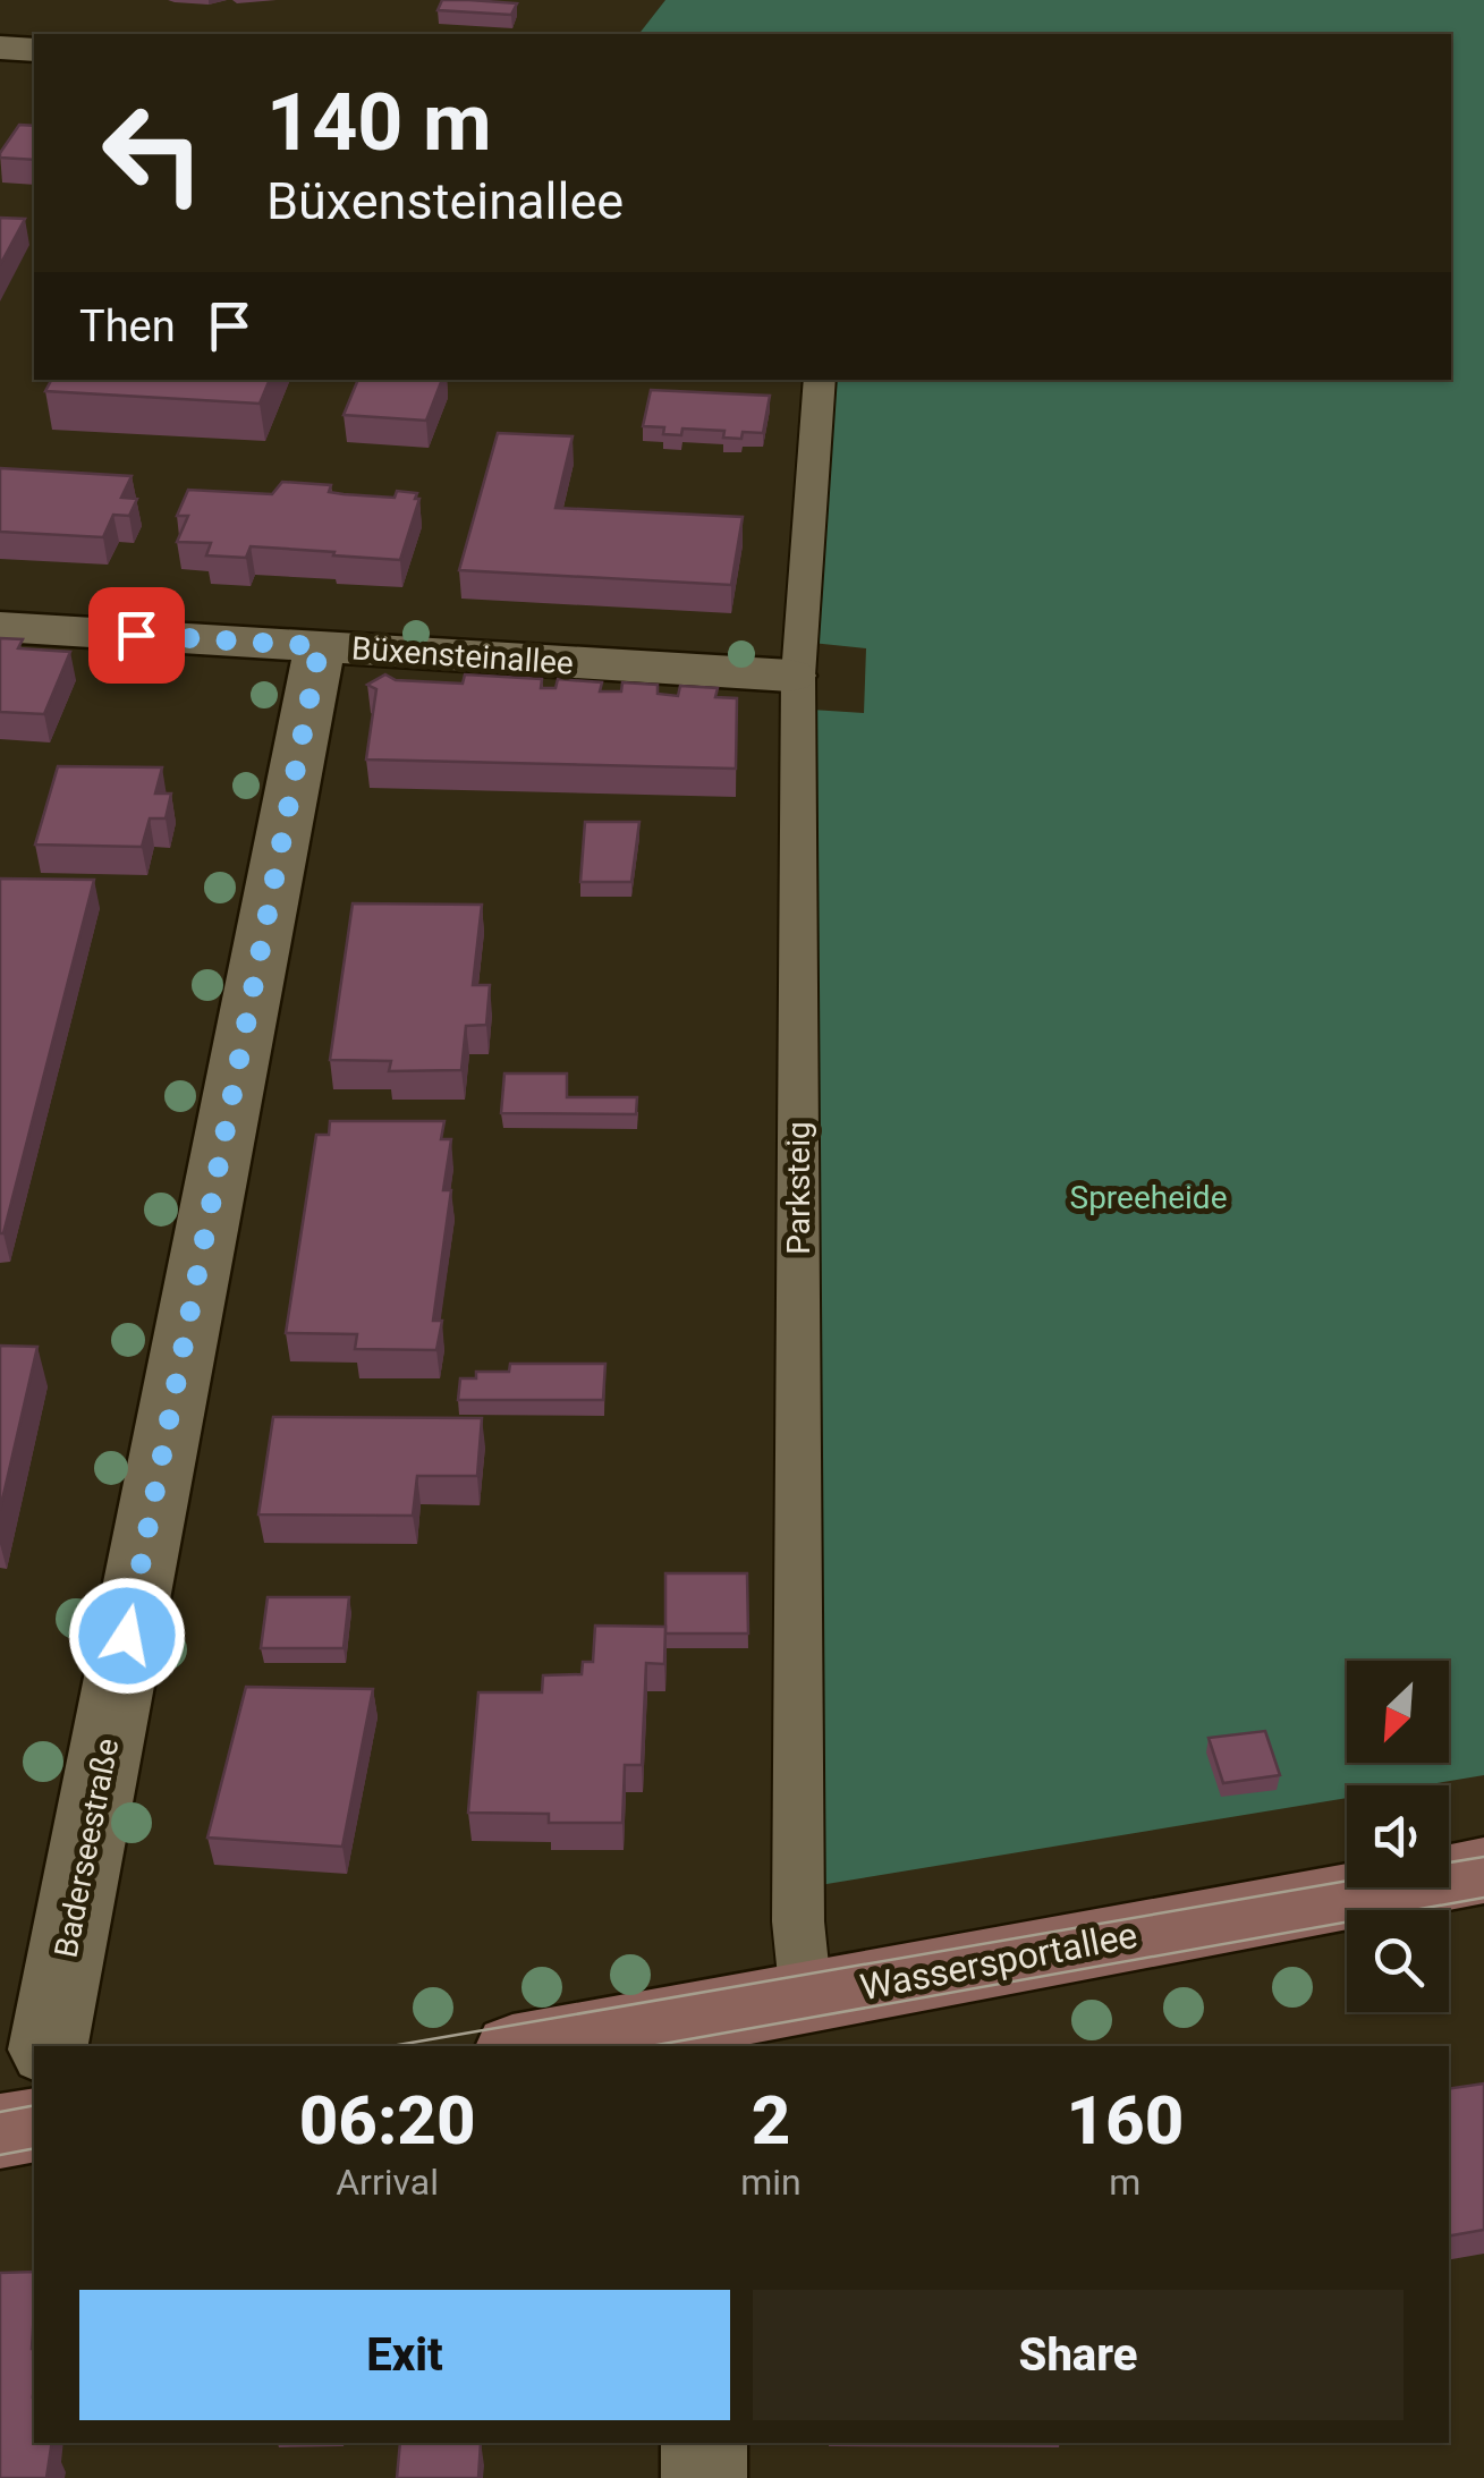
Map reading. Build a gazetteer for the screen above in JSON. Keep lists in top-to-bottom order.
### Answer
{
  "streets": {
    "main road": ["Wassersportallee"],
    "street": ["Büxensteinallee", "Baderseestraße"],
    "lane": ["Parksteig"]
  },
  "crossings": [
    ["Büxensteinallee", "Baderseestraße"],
    ["Parksteig", "Wassersportallee"]
  ],
  "parks": ["Spreeheide"],
  "north": "bottom left",
  "page": {
    "turn": ["140 m", "Büxensteinallee"],
    "then": "Then",
    "eta": [
      "06:20",
      "Arrival",
      "2",
      "min",
      "160",
      "m"
    ],
    "buttons": ["Exit", "Share"]
  }
}
